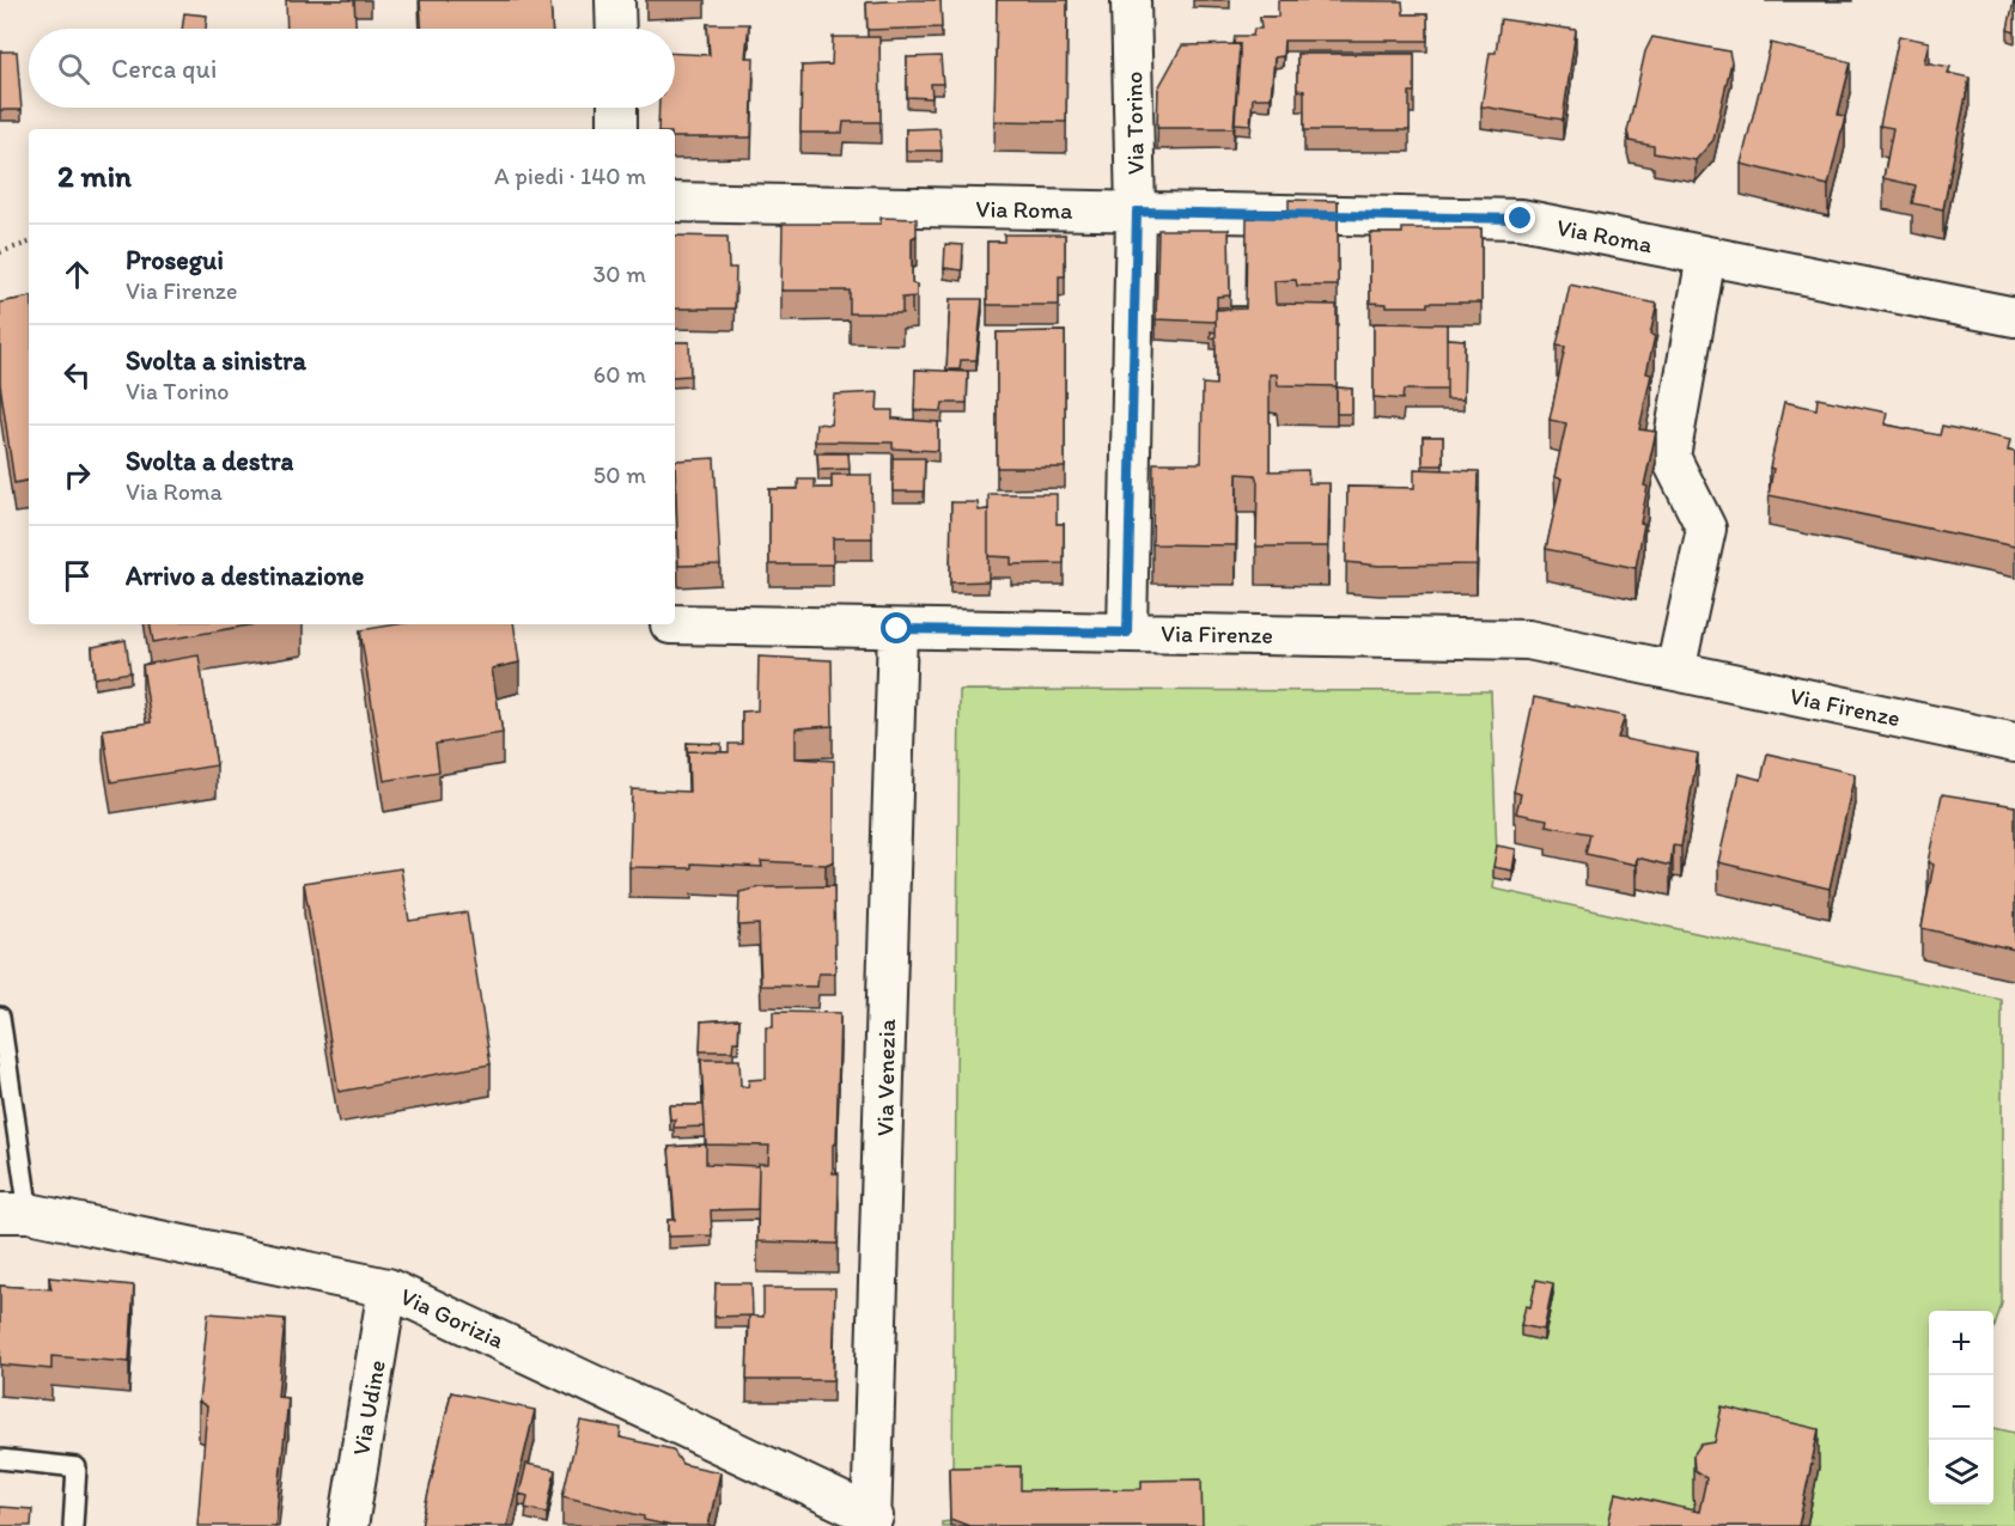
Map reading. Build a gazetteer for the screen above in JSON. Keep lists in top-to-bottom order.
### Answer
{
  "streets": {
    "street": [
      "Via Torino",
      "Via Roma",
      "Via Firenze",
      "Via Venezia",
      "Via Gorizia",
      "Via Udine"
    ]
  },
  "crossings": [
    ["Via Torino", "Via Roma"],
    ["Via Torino", "Via Firenze"],
    ["Via Firenze", "Via Venezia"],
    ["Via Venezia", "Via Gorizia"],
    ["Via Gorizia", "Via Udine"]
  ],
  "page": {
    "search": "Cerca qui",
    "heading": ["2 min", "A piedi · 140 m"],
    "list": [
      ["Prosegui", "Via Firenze", "30 m"],
      ["Svolta a sinistra", "Via Torino", "60 m"],
      ["Svolta a destra", "Via Roma", "50 m"],
      "Arrivo a destinazione"
    ],
    "map_buttons": ["+", "−"]
  }
}
